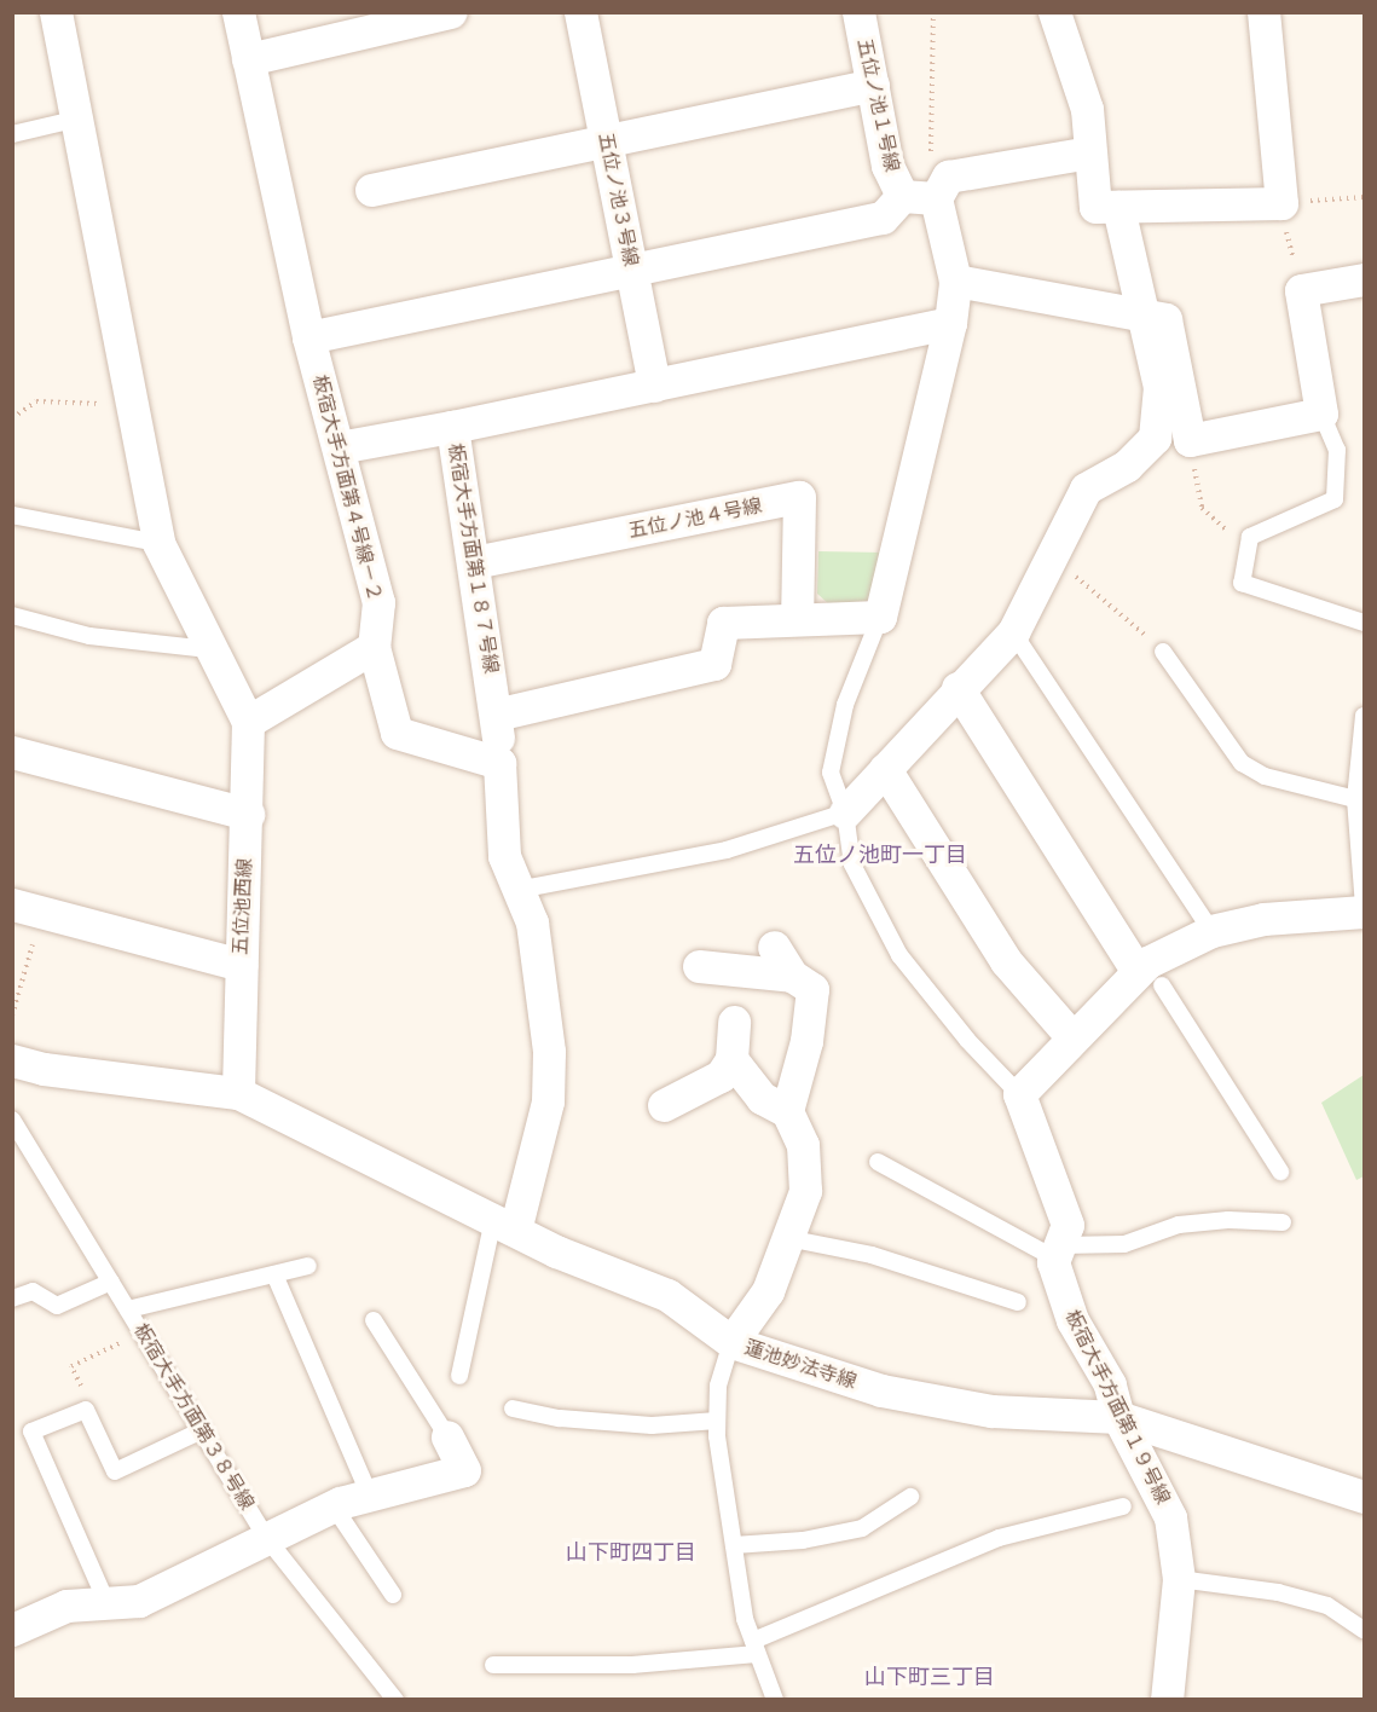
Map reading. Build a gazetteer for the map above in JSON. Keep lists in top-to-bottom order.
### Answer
{
  "streets": {
    "street": [
      "五位ノ池１号線",
      "五位ノ池３号線",
      "板宿大手方面第４号線－２",
      "五位ノ池４号線",
      "板宿大手方面第１８７号線",
      "五位池西線",
      "蓮池妙法寺線",
      "板宿大手方面第１９号線"
    ],
    "lane": ["板宿大手方面第３８号線"]
  },
  "crossings": [
    ["板宿大手方面第４号線－２", "板宿大手方面第１８７号線"],
    ["五位ノ池４号線", "板宿大手方面第１８７号線"],
    ["五位池西線", "蓮池妙法寺線"],
    ["蓮池妙法寺線", "板宿大手方面第１９号線"]
  ],
  "districts": ["五位ノ池町一丁目", "山下町四丁目", "山下町三丁目"]
}
